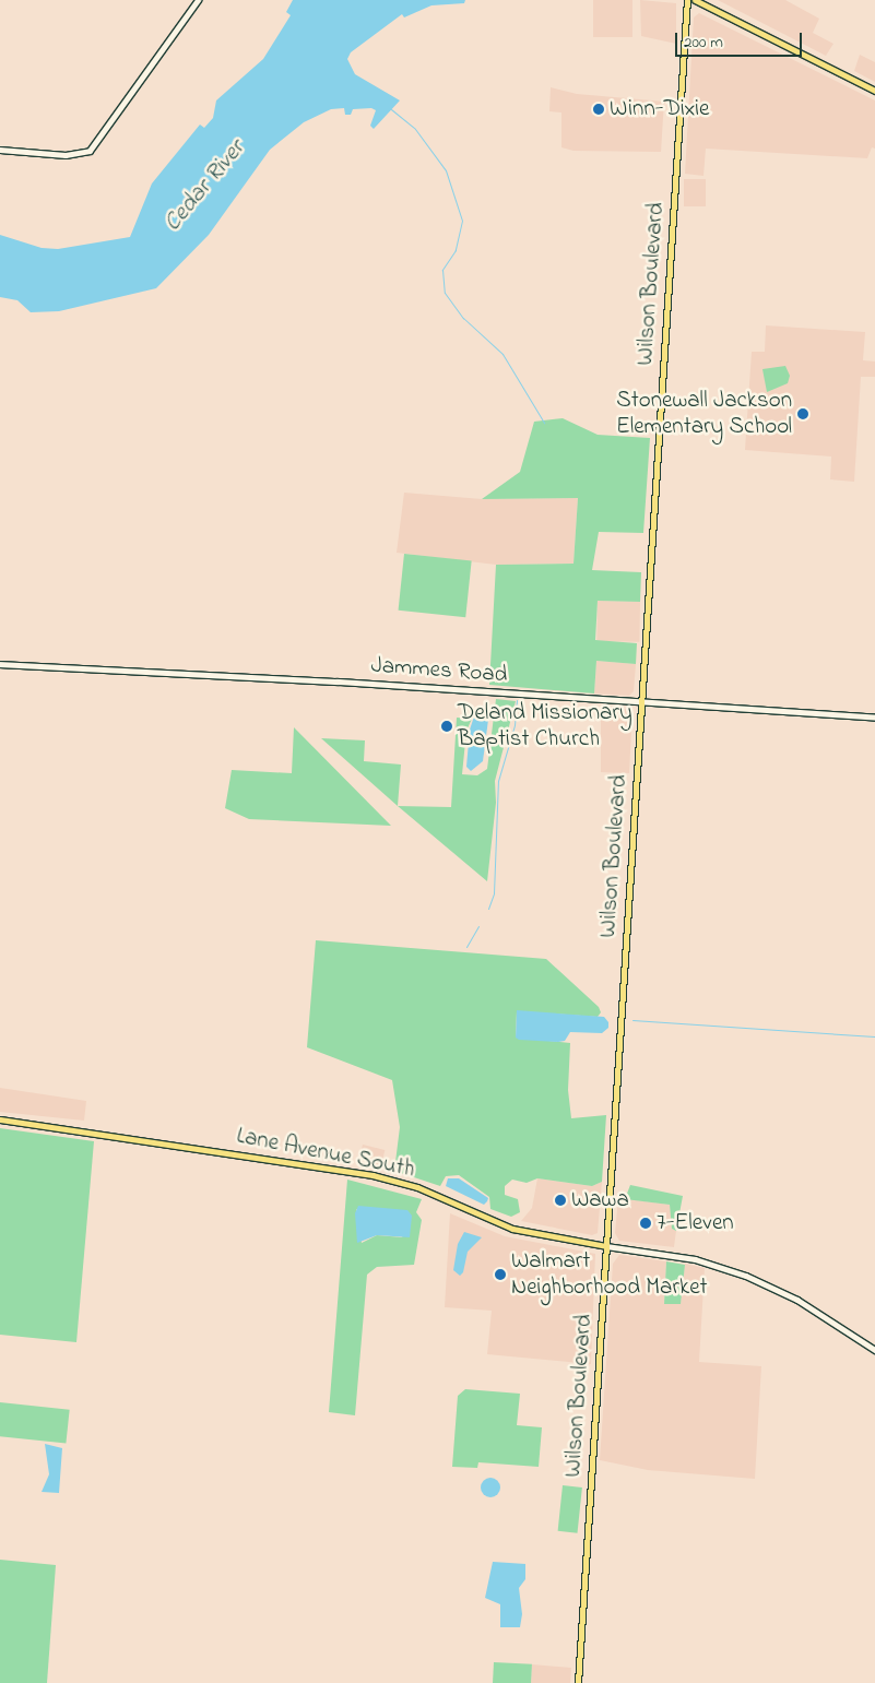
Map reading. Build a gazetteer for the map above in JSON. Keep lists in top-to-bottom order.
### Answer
{
  "streets": {
    "main road": ["Wilson Boulevard", "Lane Avenue South"],
    "street": ["Jammes Road"]
  },
  "crossings": [
    ["Wilson Boulevard", "Jammes Road"],
    ["Wilson Boulevard", "Lane Avenue South"]
  ],
  "water": ["Cedar River"],
  "places": [
    "Winn-Dixie",
    "Stonewall Jackson Elementary School",
    "Deland Missionary Baptist Church",
    "Wawa",
    "7-Eleven",
    "Walmart Neighborhood Market"
  ],
  "scale_bar": "200 m"
}
